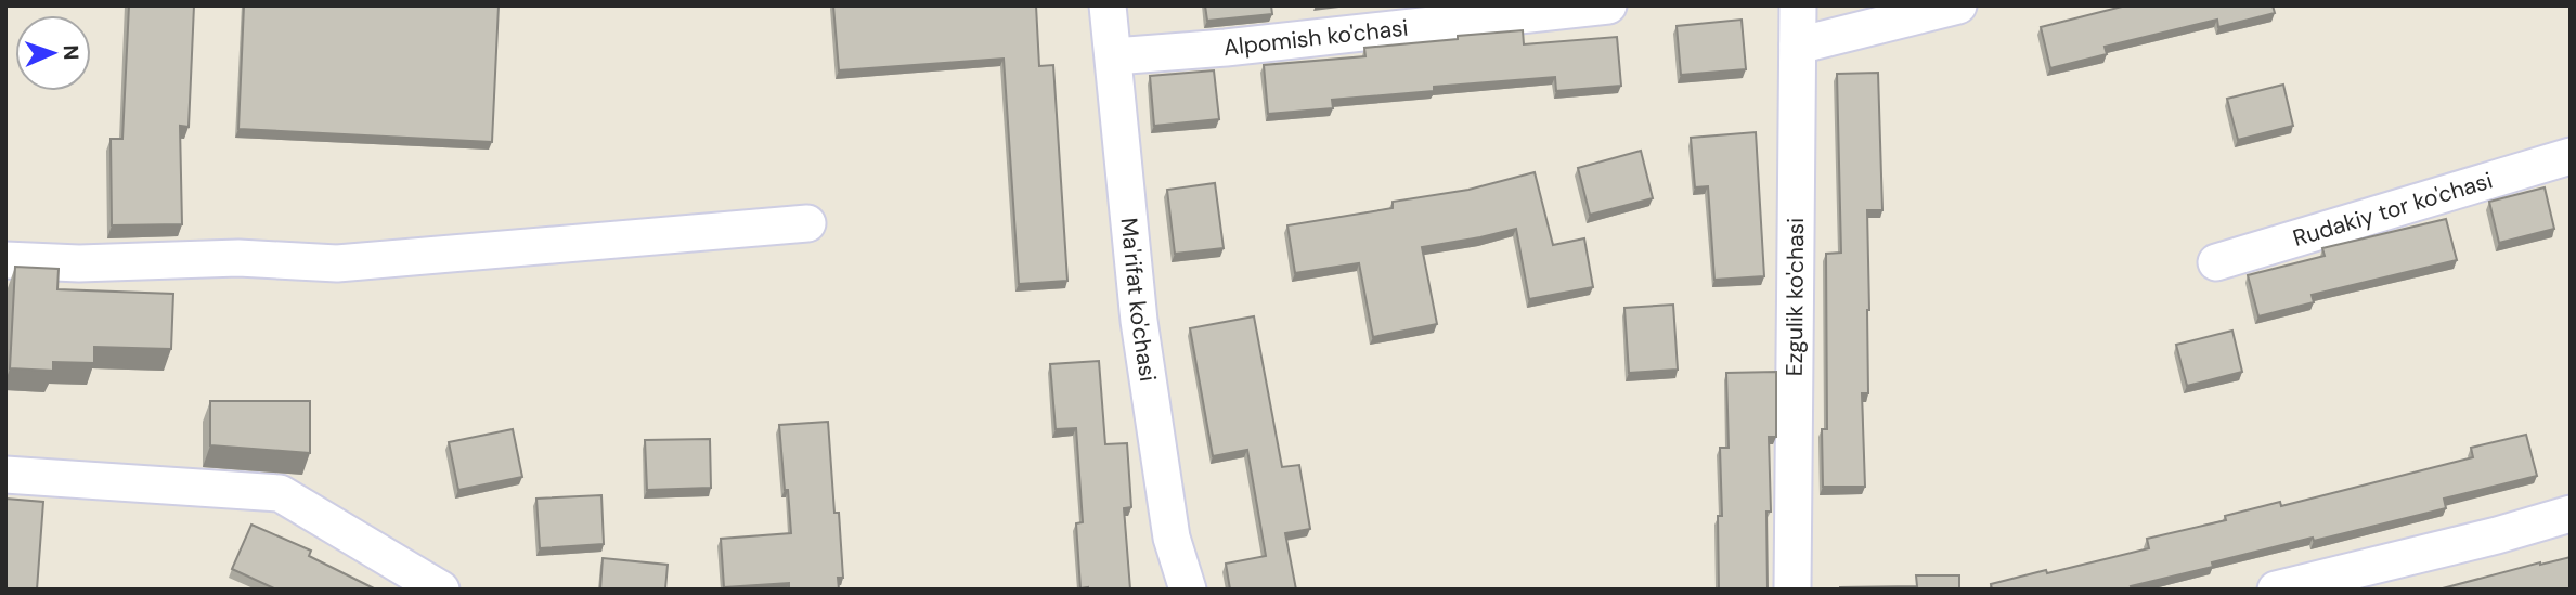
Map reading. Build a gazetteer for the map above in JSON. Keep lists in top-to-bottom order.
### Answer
{
  "streets": {
    "street": [
      "Alpomish ko'chasi",
      "Rudakiy tor ko'chasi",
      "Ezgulik ko'chasi",
      "Ma'rifat ko'chasi"
    ]
  },
  "crossings": [
    ["Alpomish ko'chasi", "Ma'rifat ko'chasi"]
  ],
  "north": "right"
}
